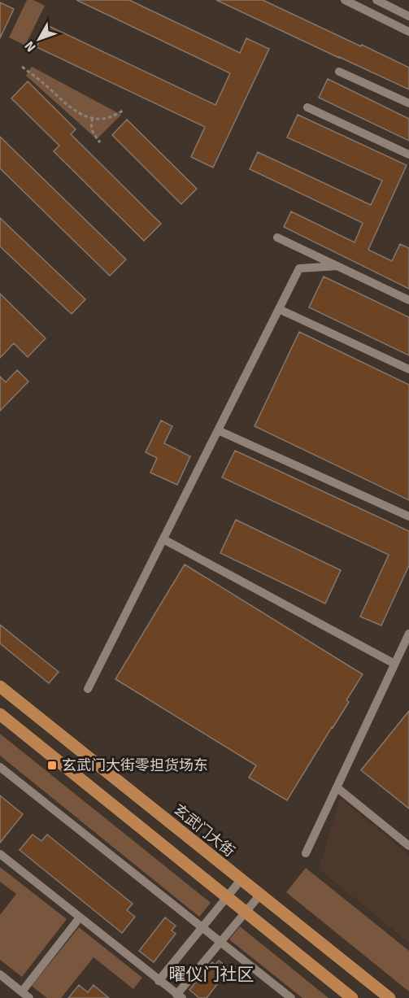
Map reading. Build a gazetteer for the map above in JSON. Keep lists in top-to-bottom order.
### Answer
{
  "streets": {
    "main road": ["玄武门大街"]
  },
  "districts": ["曜仪门社区"],
  "places": {
    "transit": ["玄武门大街零担货场东"]
  },
  "north": "bottom left"
}
